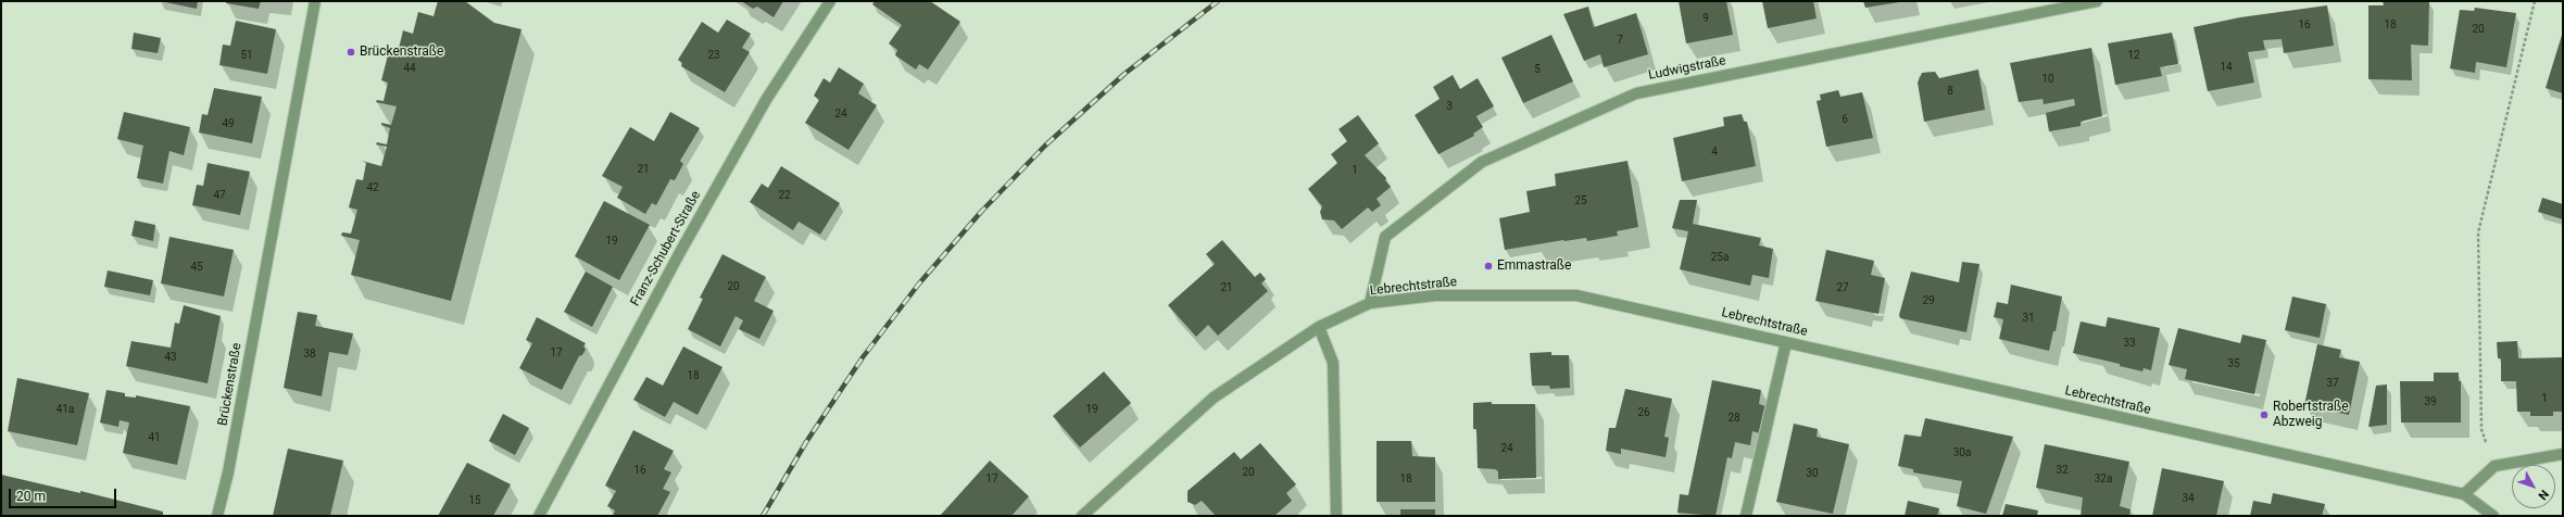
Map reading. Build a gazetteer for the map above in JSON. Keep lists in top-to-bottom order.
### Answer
{
  "streets": {
    "street": [
      "Ludwigstraße",
      "Franz-Schubert-Straße",
      "Lebrechtstraße",
      "Brückenstraße"
    ]
  },
  "crossings": [
    ["Ludwigstraße", "Lebrechtstraße"]
  ],
  "places": ["Brückenstraße", "Emmastraße", "Robertstraße Abzweig"],
  "house_numbers": [
    "9",
    "16",
    "18",
    "20",
    "7",
    "51",
    "23",
    "12",
    "14",
    "44",
    "5",
    "10",
    "8",
    "3",
    "24",
    "6",
    "49",
    "4",
    "21",
    "1",
    "42",
    "47",
    "22",
    "25",
    "19",
    "25a",
    "45",
    "20",
    "21",
    "27",
    "29",
    "31",
    "33",
    "17",
    "38",
    "43",
    "35",
    "18",
    "37",
    "1",
    "39",
    "41a",
    "19",
    "26",
    "28",
    "41",
    "24",
    "30a",
    "16",
    "32",
    "20",
    "30",
    "17",
    "18",
    "32a",
    "34",
    "15"
  ],
  "scale_bar": "20 m",
  "north": "bottom right"
}
